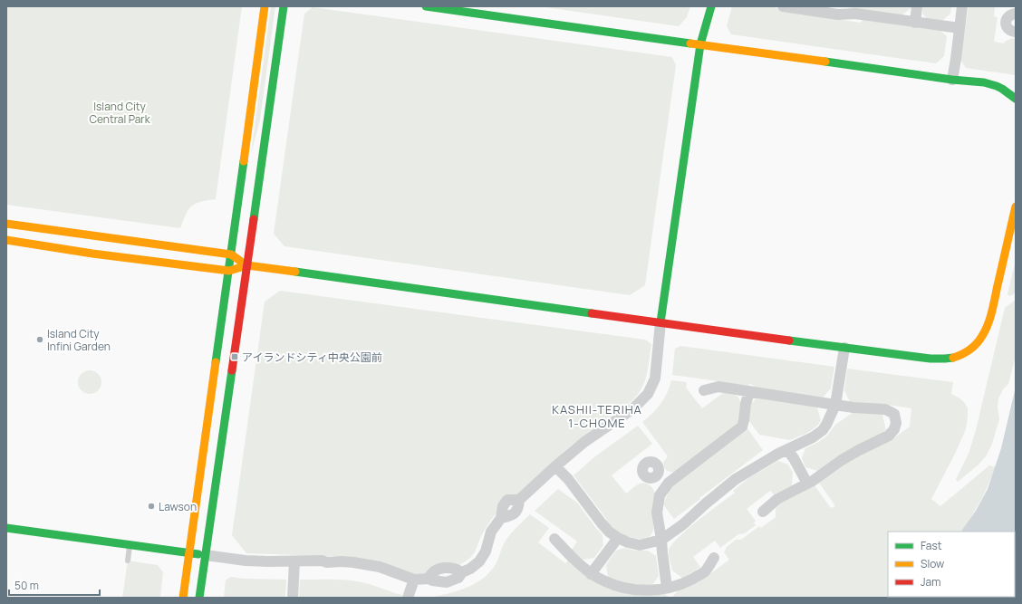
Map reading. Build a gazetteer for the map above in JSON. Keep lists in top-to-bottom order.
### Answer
{
  "districts": ["KASHII-TERIHA 1-CHOME"],
  "parks": ["Island City Central Park"],
  "places": {
    "other": ["Island City Infini Garden", "Lawson"],
    "transit": ["アイランドシティ中央公園前"]
  },
  "legend": ["Fast", "Slow", "Jam"],
  "scale_bar": "50 m"
}
